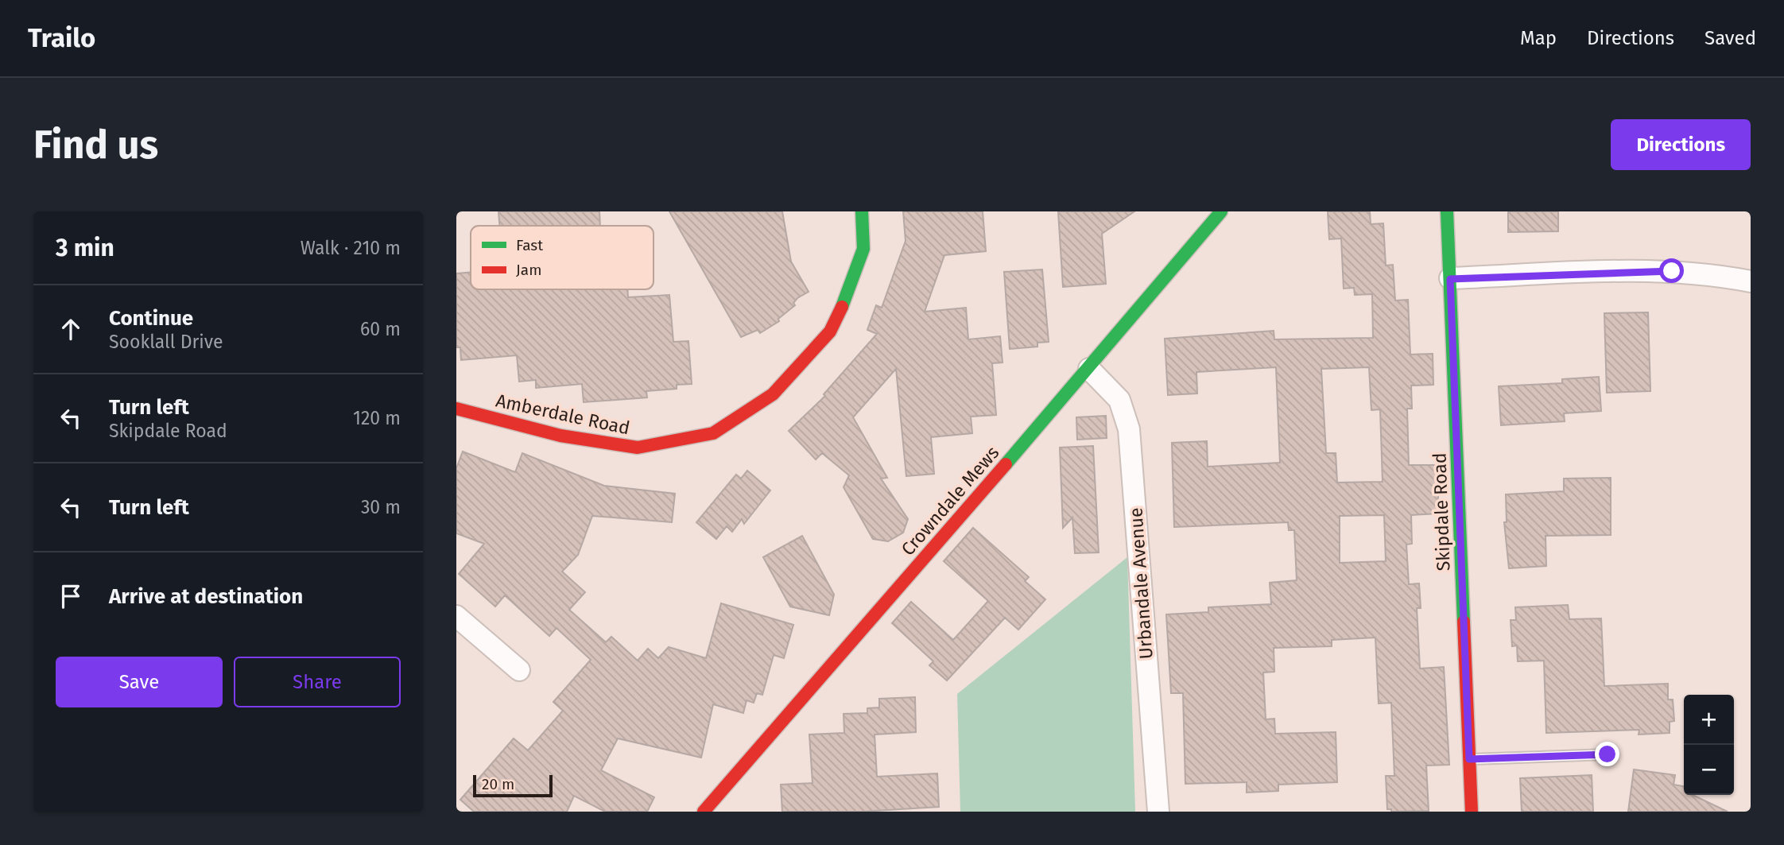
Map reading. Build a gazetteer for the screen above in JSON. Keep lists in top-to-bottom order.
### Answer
{
  "streets": {
    "street": [
      "Amberdale Road",
      "Crowndale Mews",
      "Skipdale Road",
      "Urbandale Avenue"
    ]
  },
  "crossings": [
    ["Crowndale Mews", "Urbandale Avenue"]
  ],
  "legend": ["Fast", "Jam"],
  "scale_bar": "20 m",
  "page": {
    "header": "Trailo",
    "nav": ["Map", "Directions", "Saved"],
    "buttons": [
      "Directions",
      ["Save", "Share"]
    ],
    "title": "Find us",
    "heading": ["3 min", "Walk · 210 m"],
    "list": [
      ["Continue", "Sooklall Drive", "60 m"],
      ["Turn left", "Skipdale Road", "120 m"],
      ["Turn left", "30 m"],
      "Arrive at destination"
    ],
    "map_buttons": ["+", "−"],
    "scale": "20 m"
  }
}
